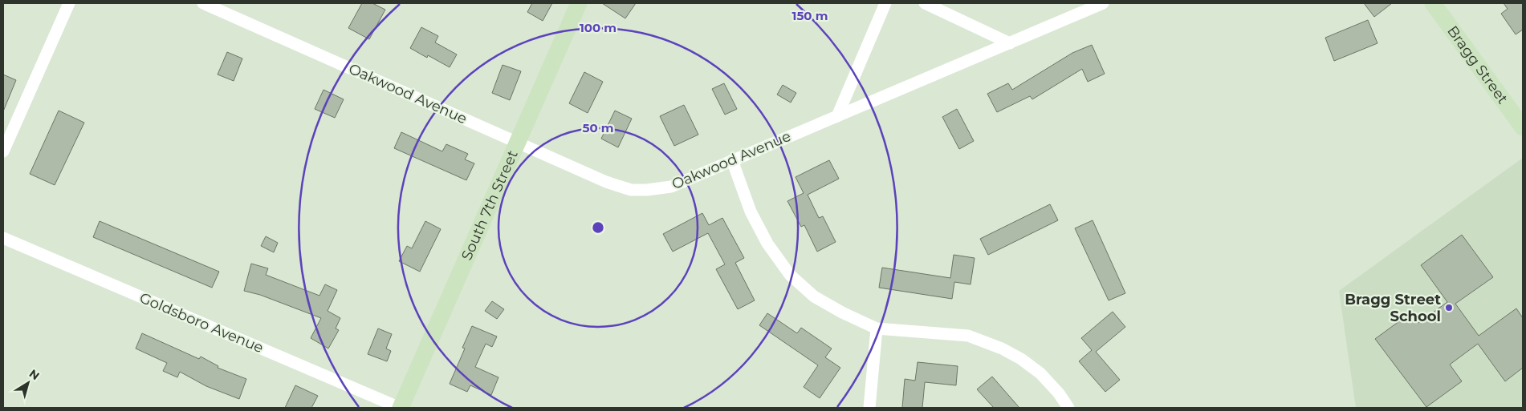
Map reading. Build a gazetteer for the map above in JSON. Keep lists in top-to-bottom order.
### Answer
{
  "streets": {
    "street": [
      "Bragg Street",
      "Oakwood Avenue",
      "South 7th Street",
      "Goldsboro Avenue"
    ]
  },
  "crossings": [
    ["Oakwood Avenue", "South 7th Street"],
    ["South 7th Street", "Goldsboro Avenue"]
  ],
  "places": ["Bragg Street School"],
  "north": "top right",
  "rings": ["150 m", "100 m", "50 m"]
}
